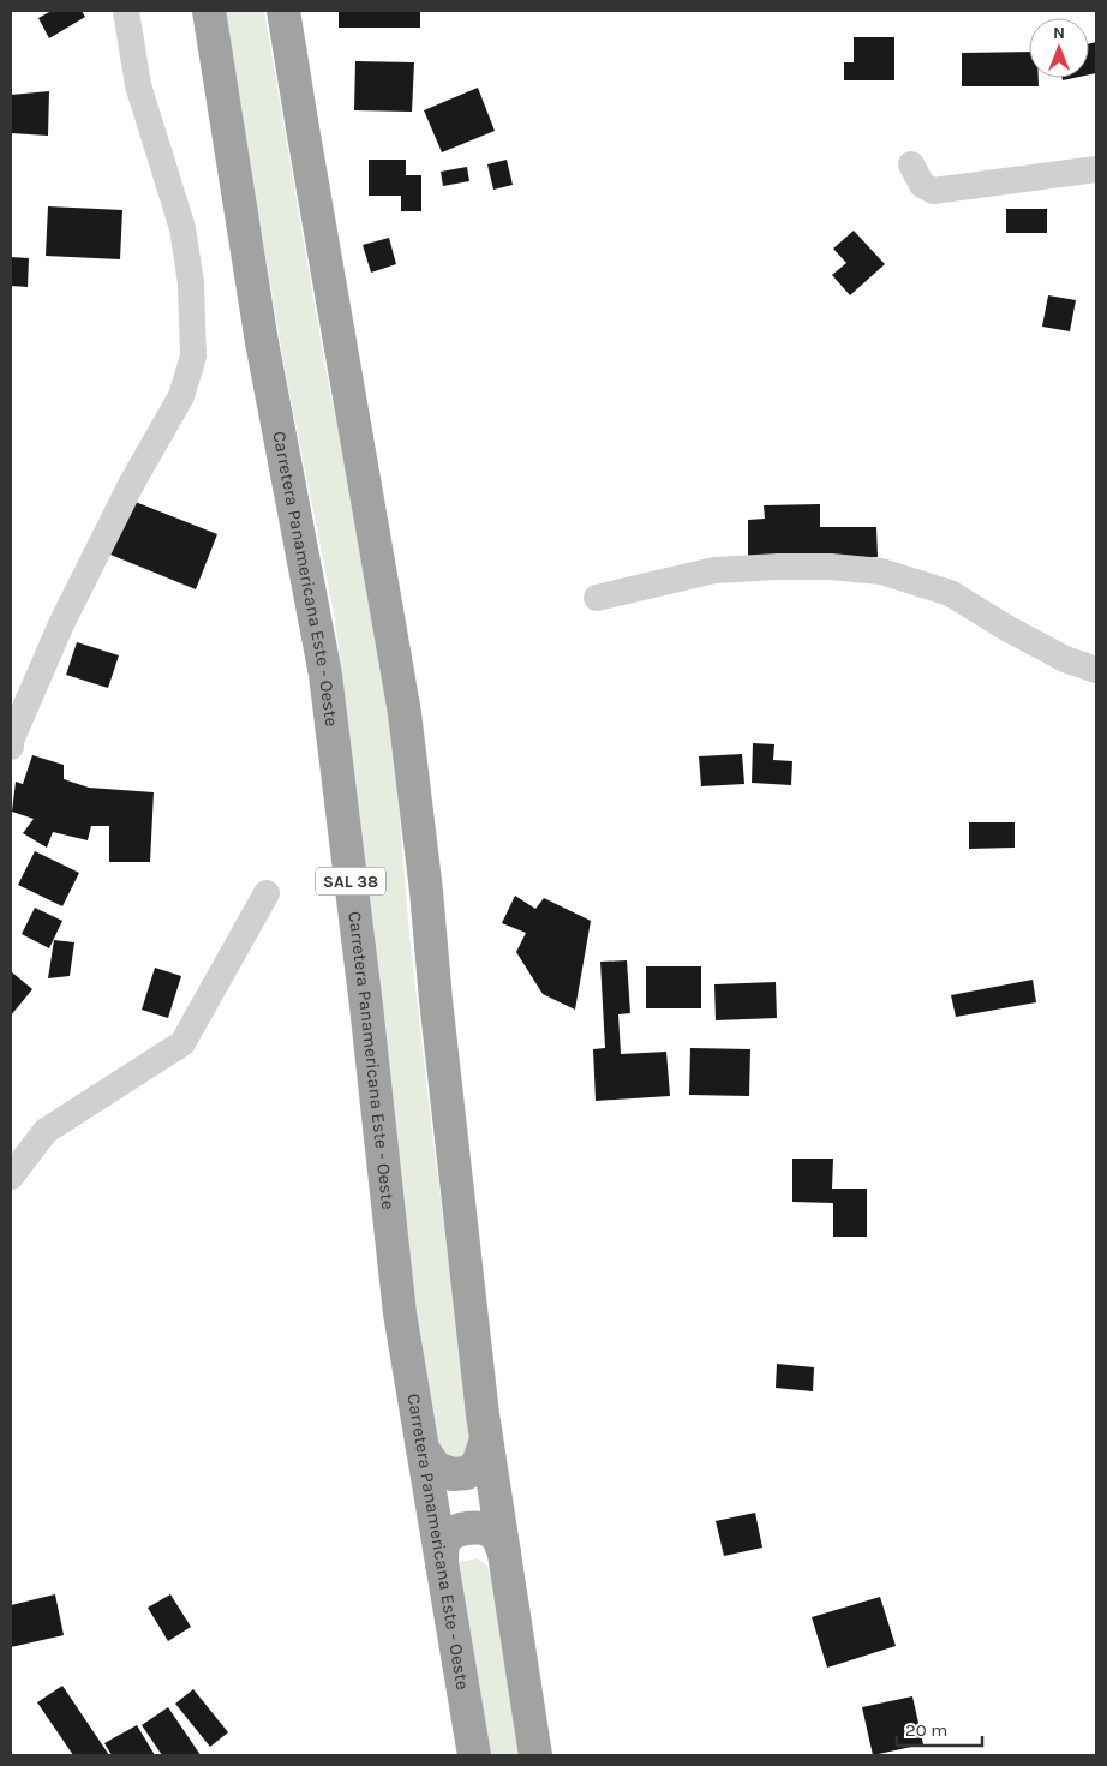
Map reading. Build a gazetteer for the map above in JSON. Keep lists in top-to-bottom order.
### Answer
{
  "streets": {
    "highway": ["Carretera Panamericana Este - Oeste", "SAL 38"]
  },
  "scale_bar": "20 m",
  "north": "top"
}
